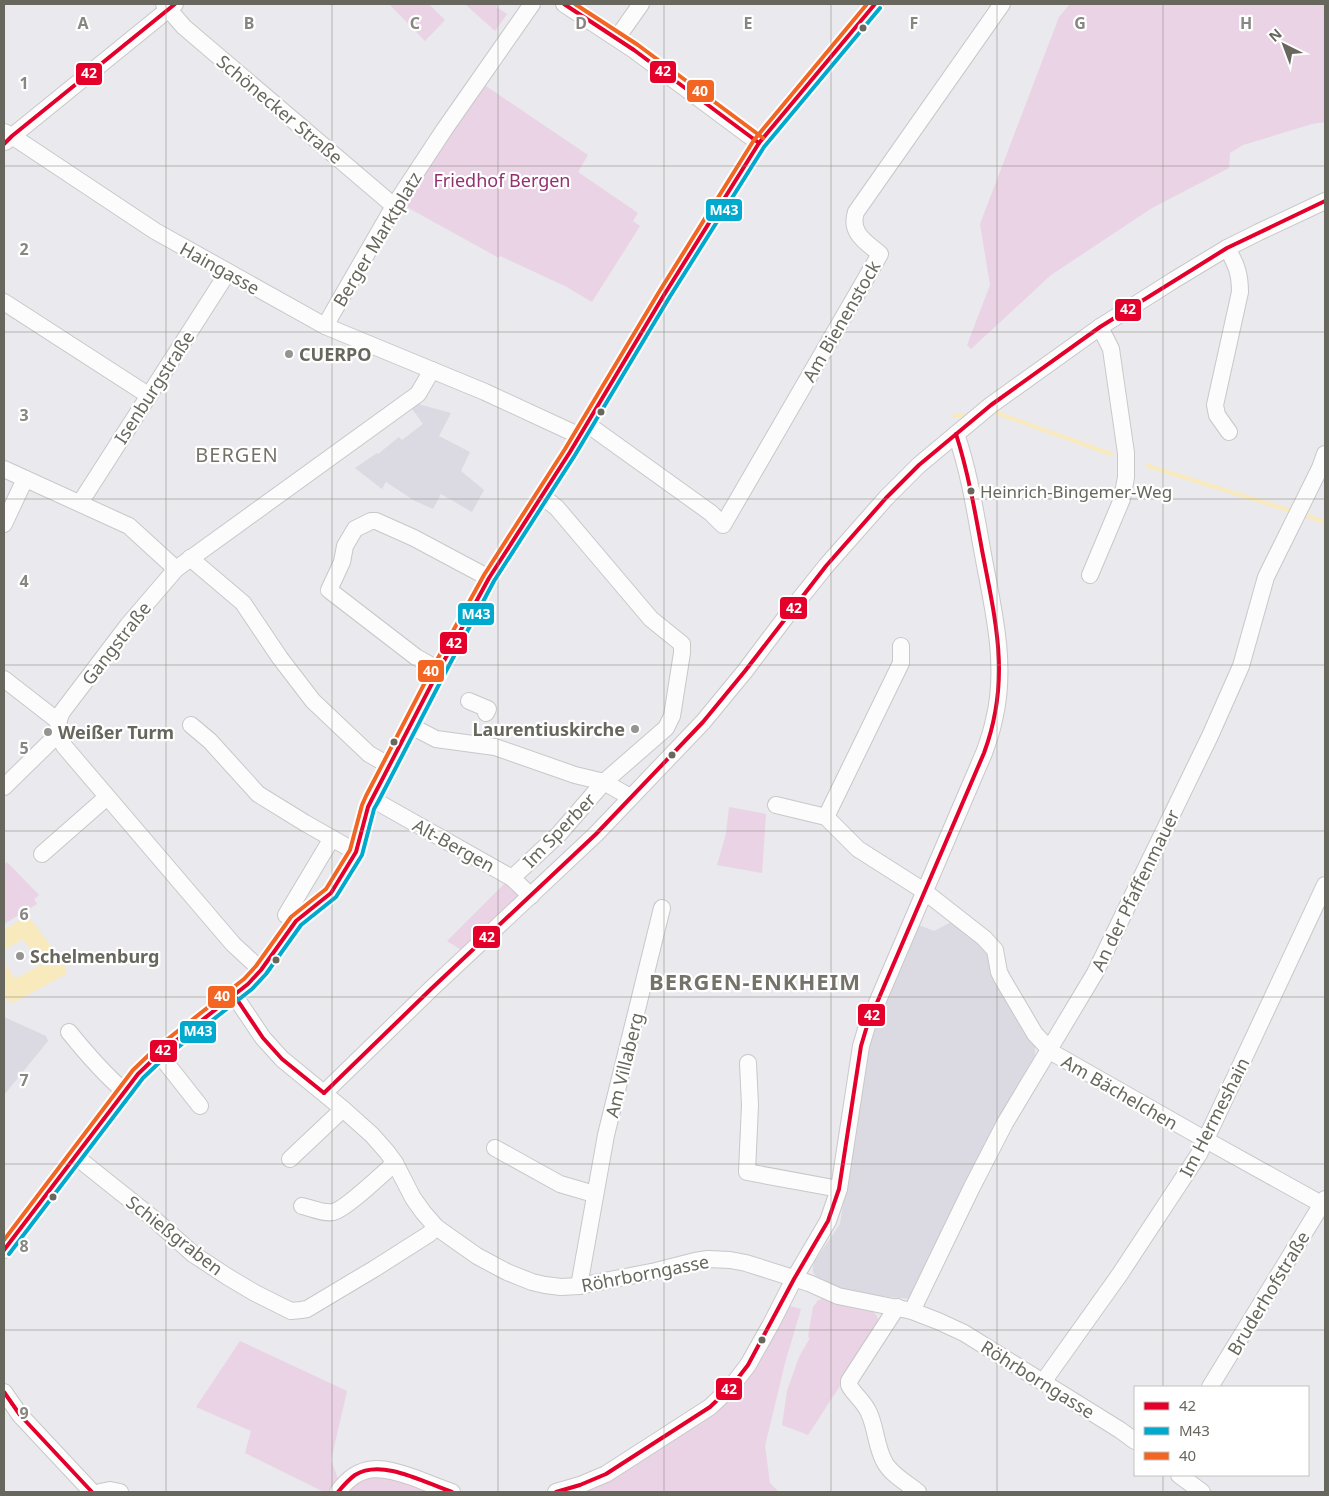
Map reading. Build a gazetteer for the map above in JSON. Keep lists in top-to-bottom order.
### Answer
{
  "streets": {
    "street": [
      "Schönecker Straße",
      "Berger Marktplatz",
      "Haingasse",
      "Am Bienenstock",
      "Isenburgstraße",
      "Gangstraße",
      "Im Sperber",
      "Alt-Bergen",
      "An der Pfaffenmauer",
      "Am Villaberg",
      "Am Bächelchen",
      "Im Hermeshain",
      "Schießgraben",
      "Röhrborngasse",
      "Bruderhofstraße"
    ]
  },
  "crossings": [
    ["Schönecker Straße", "Berger Marktplatz"],
    ["Berger Marktplatz", "Haingasse"],
    ["Haingasse", "Am Bienenstock"],
    ["Haingasse", "Isenburgstraße"],
    ["Haingasse", "Gangstraße"],
    ["Im Sperber", "Alt-Bergen"],
    ["Im Sperber", "Röhrborngasse"],
    ["An der Pfaffenmauer", "Am Bächelchen"],
    ["An der Pfaffenmauer", "Röhrborngasse"],
    ["Am Villaberg", "Röhrborngasse"],
    ["Am Bächelchen", "Im Hermeshain"],
    ["Am Bächelchen", "Bruderhofstraße"],
    ["Im Hermeshain", "Röhrborngasse"],
    ["Schießgraben", "Röhrborngasse"]
  ],
  "districts": ["BERGEN", "BERGEN-ENKHEIM"],
  "parks": ["Friedhof Bergen"],
  "places": [
    "CUERPO",
    "Heinrich-Bingemer-Weg",
    "Laurentiuskirche",
    "Weißer Turm",
    "Schelmenburg"
  ],
  "lines": ["transit line 42", "transit line 40", "transit line M43"],
  "legend": ["42", "M43", "40"],
  "north": "top left",
  "grid": {
    "columns": [
      "A",
      "B",
      "C",
      "D",
      "E",
      "F",
      "G",
      "H"
    ],
    "rows": [
      "1",
      "2",
      "3",
      "4",
      "5",
      "6",
      "7",
      "8",
      "9"
    ]
  }
}
